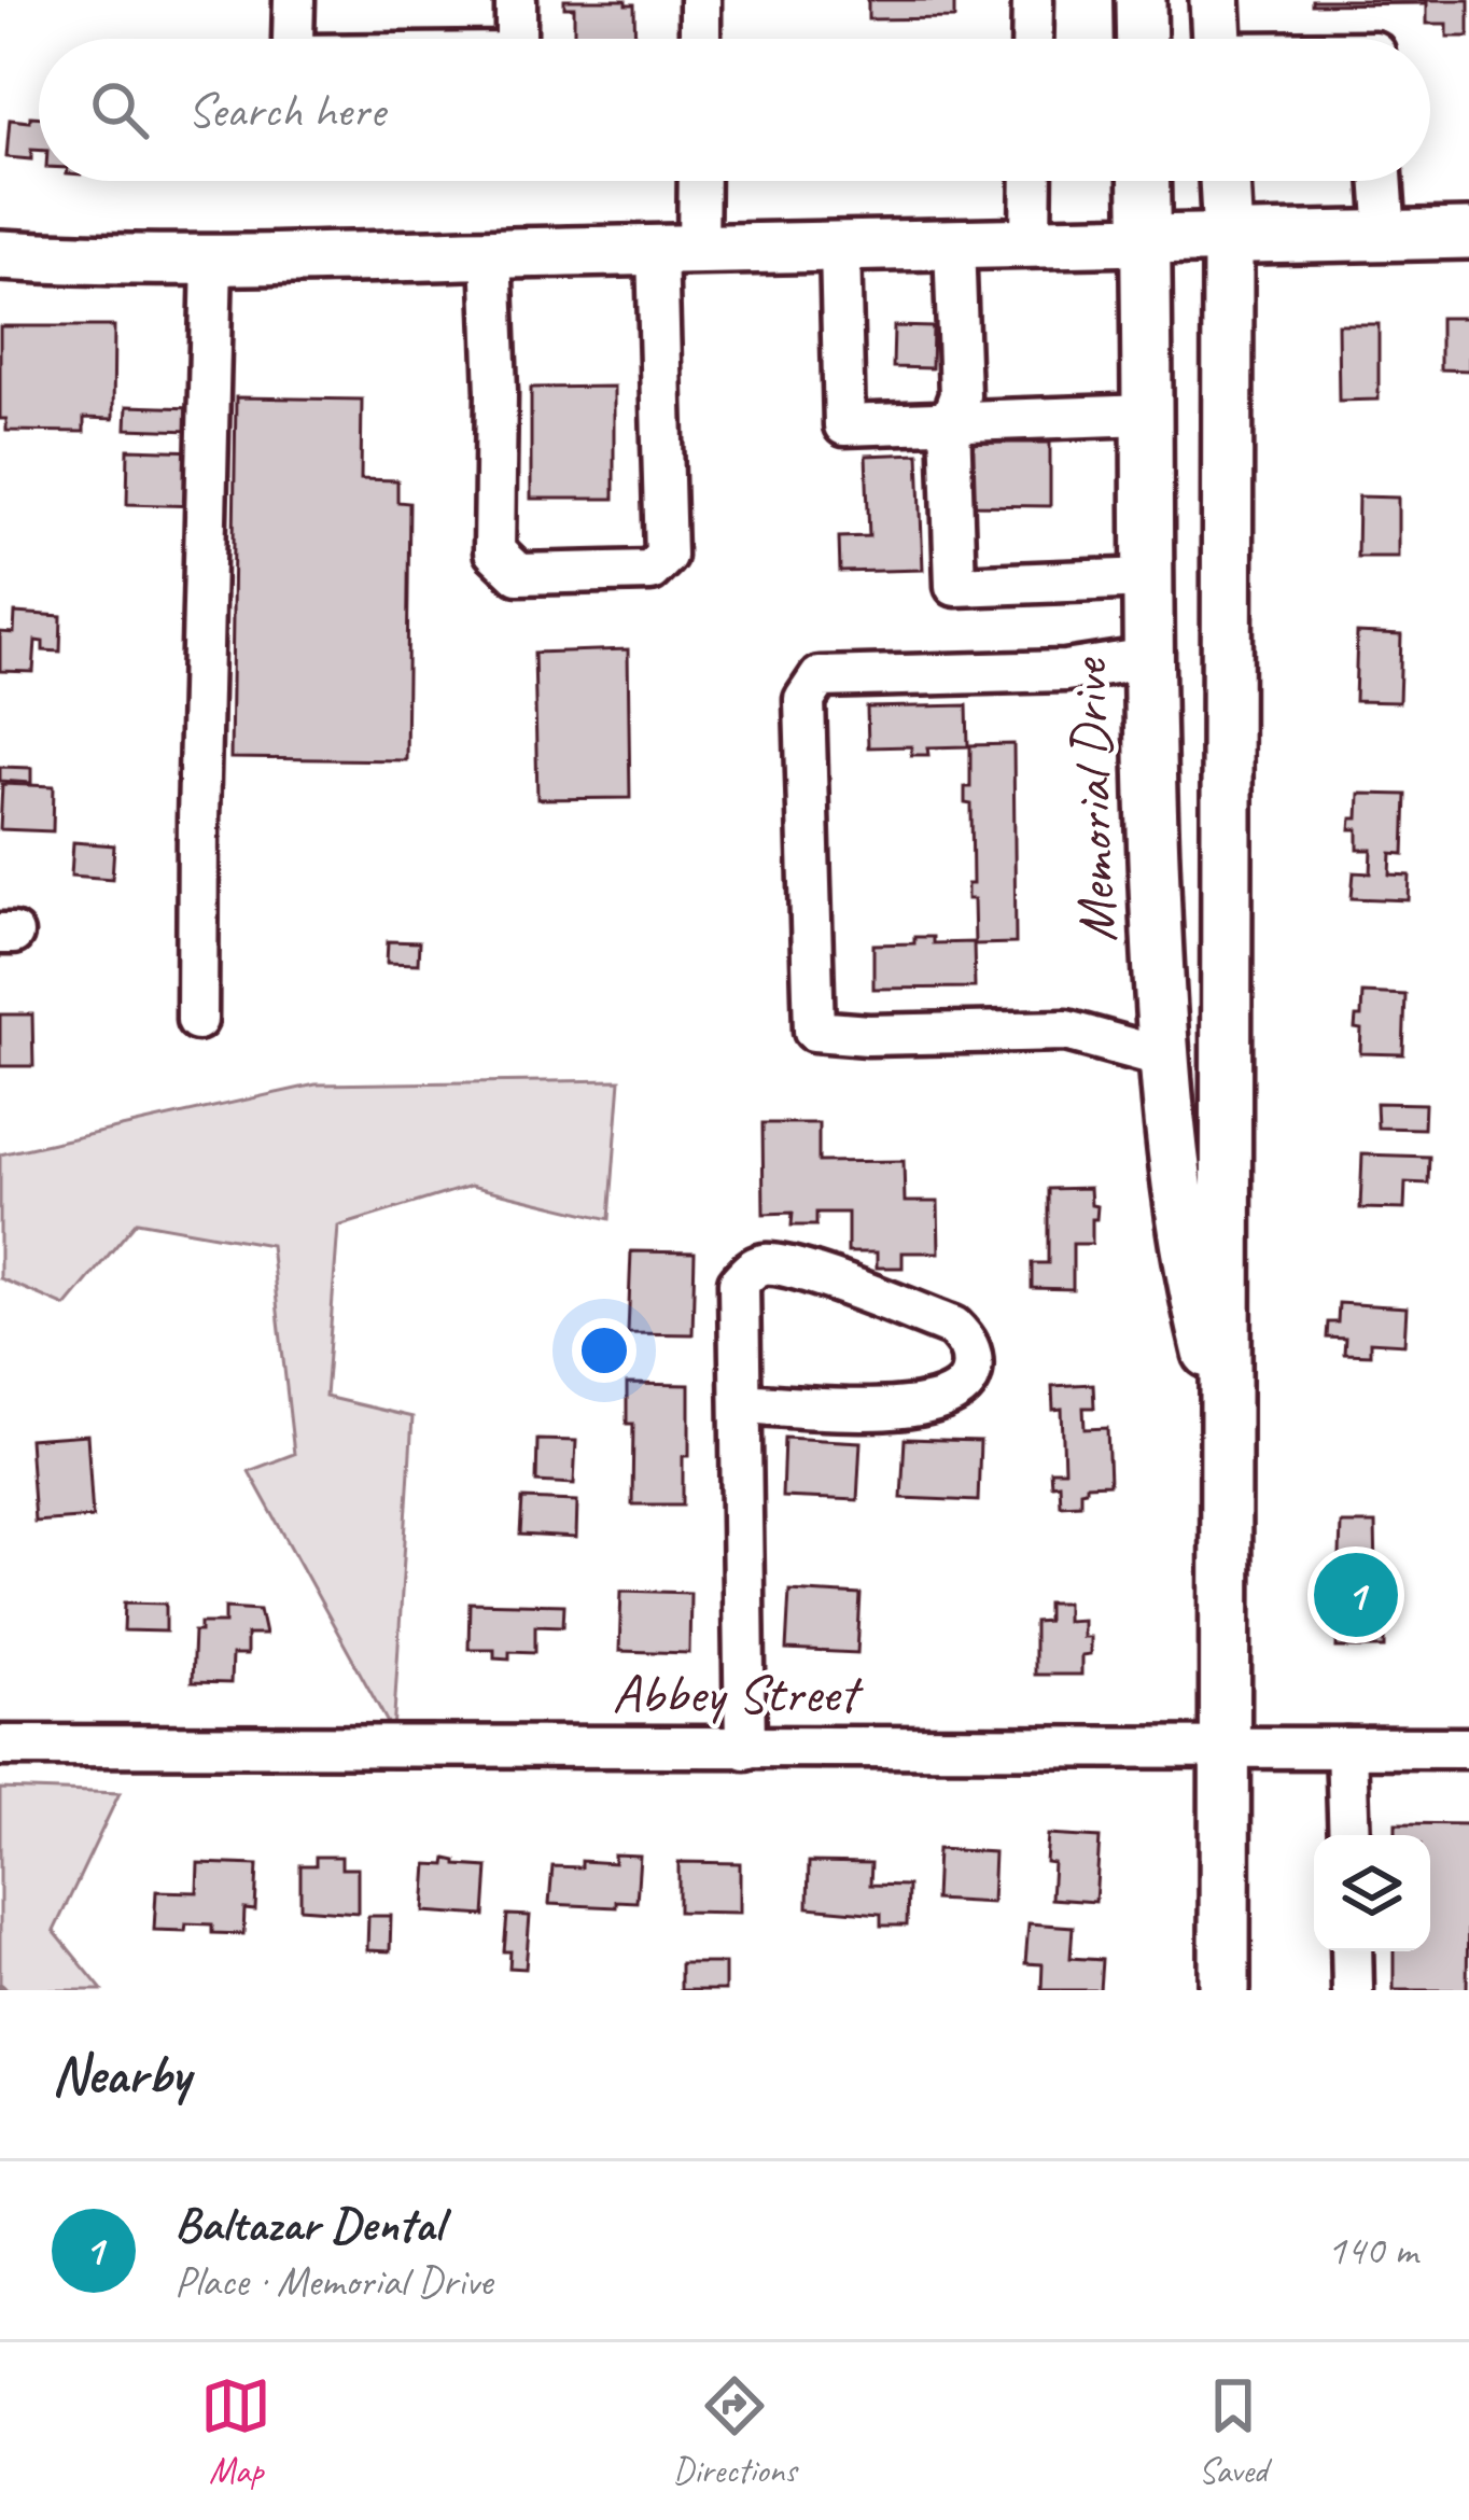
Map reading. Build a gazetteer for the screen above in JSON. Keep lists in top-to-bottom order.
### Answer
{
  "streets": {
    "main road": ["Memorial Drive"],
    "street": ["Abbey Street"]
  },
  "crossings": [
    ["Memorial Drive", "Abbey Street"]
  ],
  "page": {
    "search": "Search here",
    "pins": "1",
    "heading": "Nearby",
    "list": [
      {
        "mark": "1",
        "name": "Baltazar Dental",
        "note": "Place · Memorial Drive",
        "value": "140 m"
      }
    ],
    "nav": ["Map", "Directions", "Saved"]
  }
}
